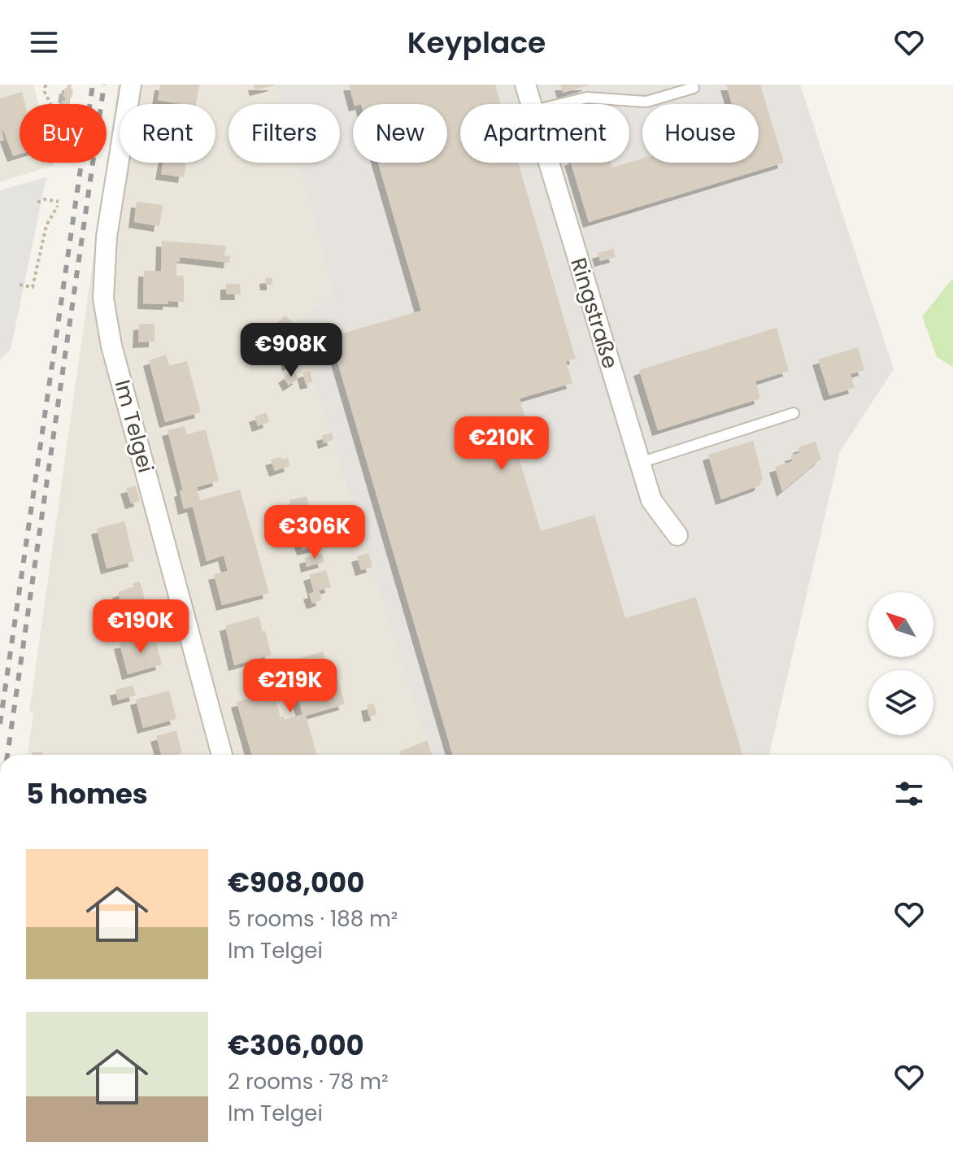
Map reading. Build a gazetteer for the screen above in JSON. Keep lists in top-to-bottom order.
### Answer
{
  "streets": {
    "street": ["Ringstraße", "Im Telgei"]
  },
  "north": "top left",
  "page": {
    "header": "Keyplace",
    "chip": [
      "Buy",
      "Rent",
      "Filters",
      "New",
      "Apartment",
      "House"
    ],
    "price": [
      "€908K",
      "€210K",
      "€306K",
      "€190K",
      "€219K"
    ],
    "heading": "5 homes",
    "list": [
      {
        "name": "€908,000",
        "note": "5 rooms · 188 m² · Im Telgei"
      },
      {
        "name": "€306,000",
        "note": "2 rooms · 78 m² · Im Telgei"
      }
    ]
  }
}
